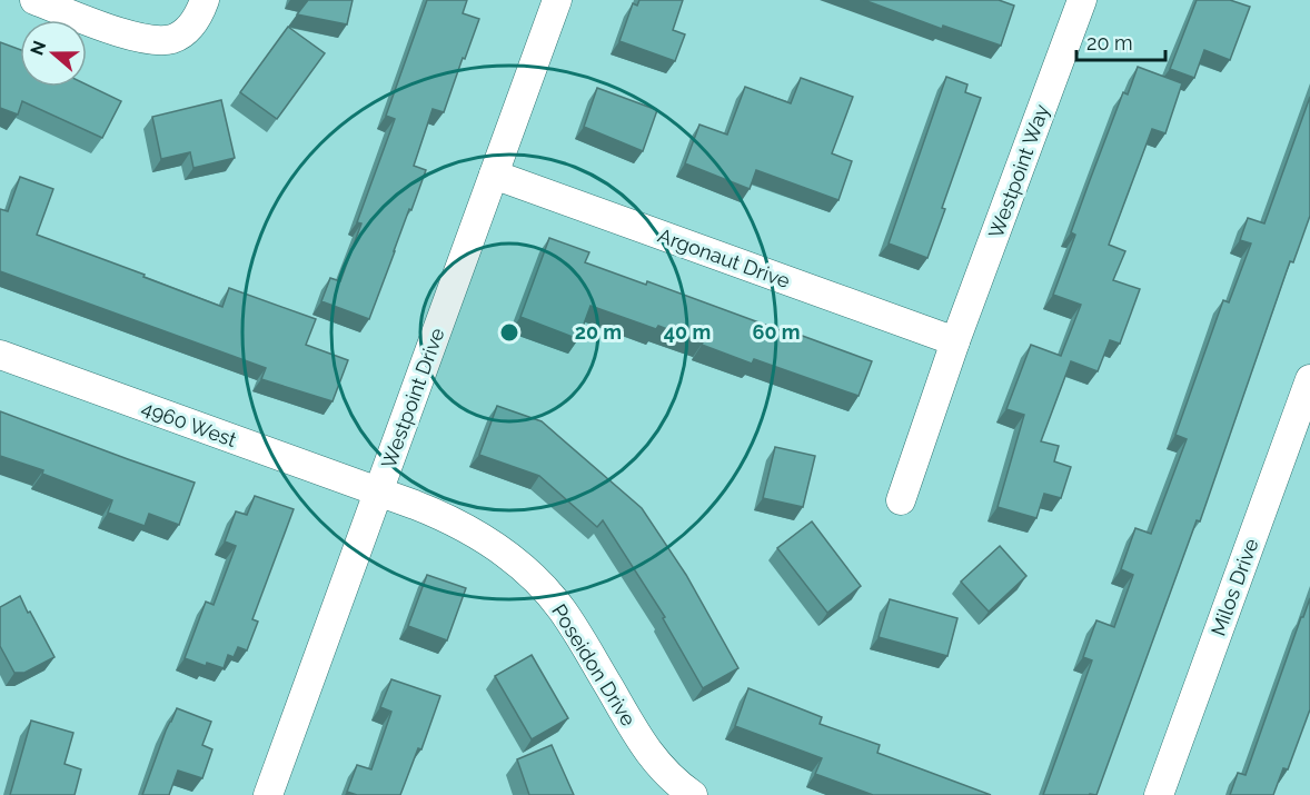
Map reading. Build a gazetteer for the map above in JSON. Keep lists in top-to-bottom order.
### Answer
{
  "streets": {
    "street": [
      "Westpoint Way",
      "Argonaut Drive",
      "Westpoint Drive",
      "4960 West",
      "Milos Drive",
      "Poseidon Drive"
    ]
  },
  "crossings": [
    ["Westpoint Way", "Argonaut Drive"],
    ["Argonaut Drive", "Westpoint Drive"],
    ["Westpoint Drive", "4960 West"],
    ["Westpoint Drive", "Poseidon Drive"],
    ["4960 West", "Poseidon Drive"]
  ],
  "scale_bar": "20 m",
  "north": "left",
  "rings": ["20 m", "40 m", "60 m"]
}
